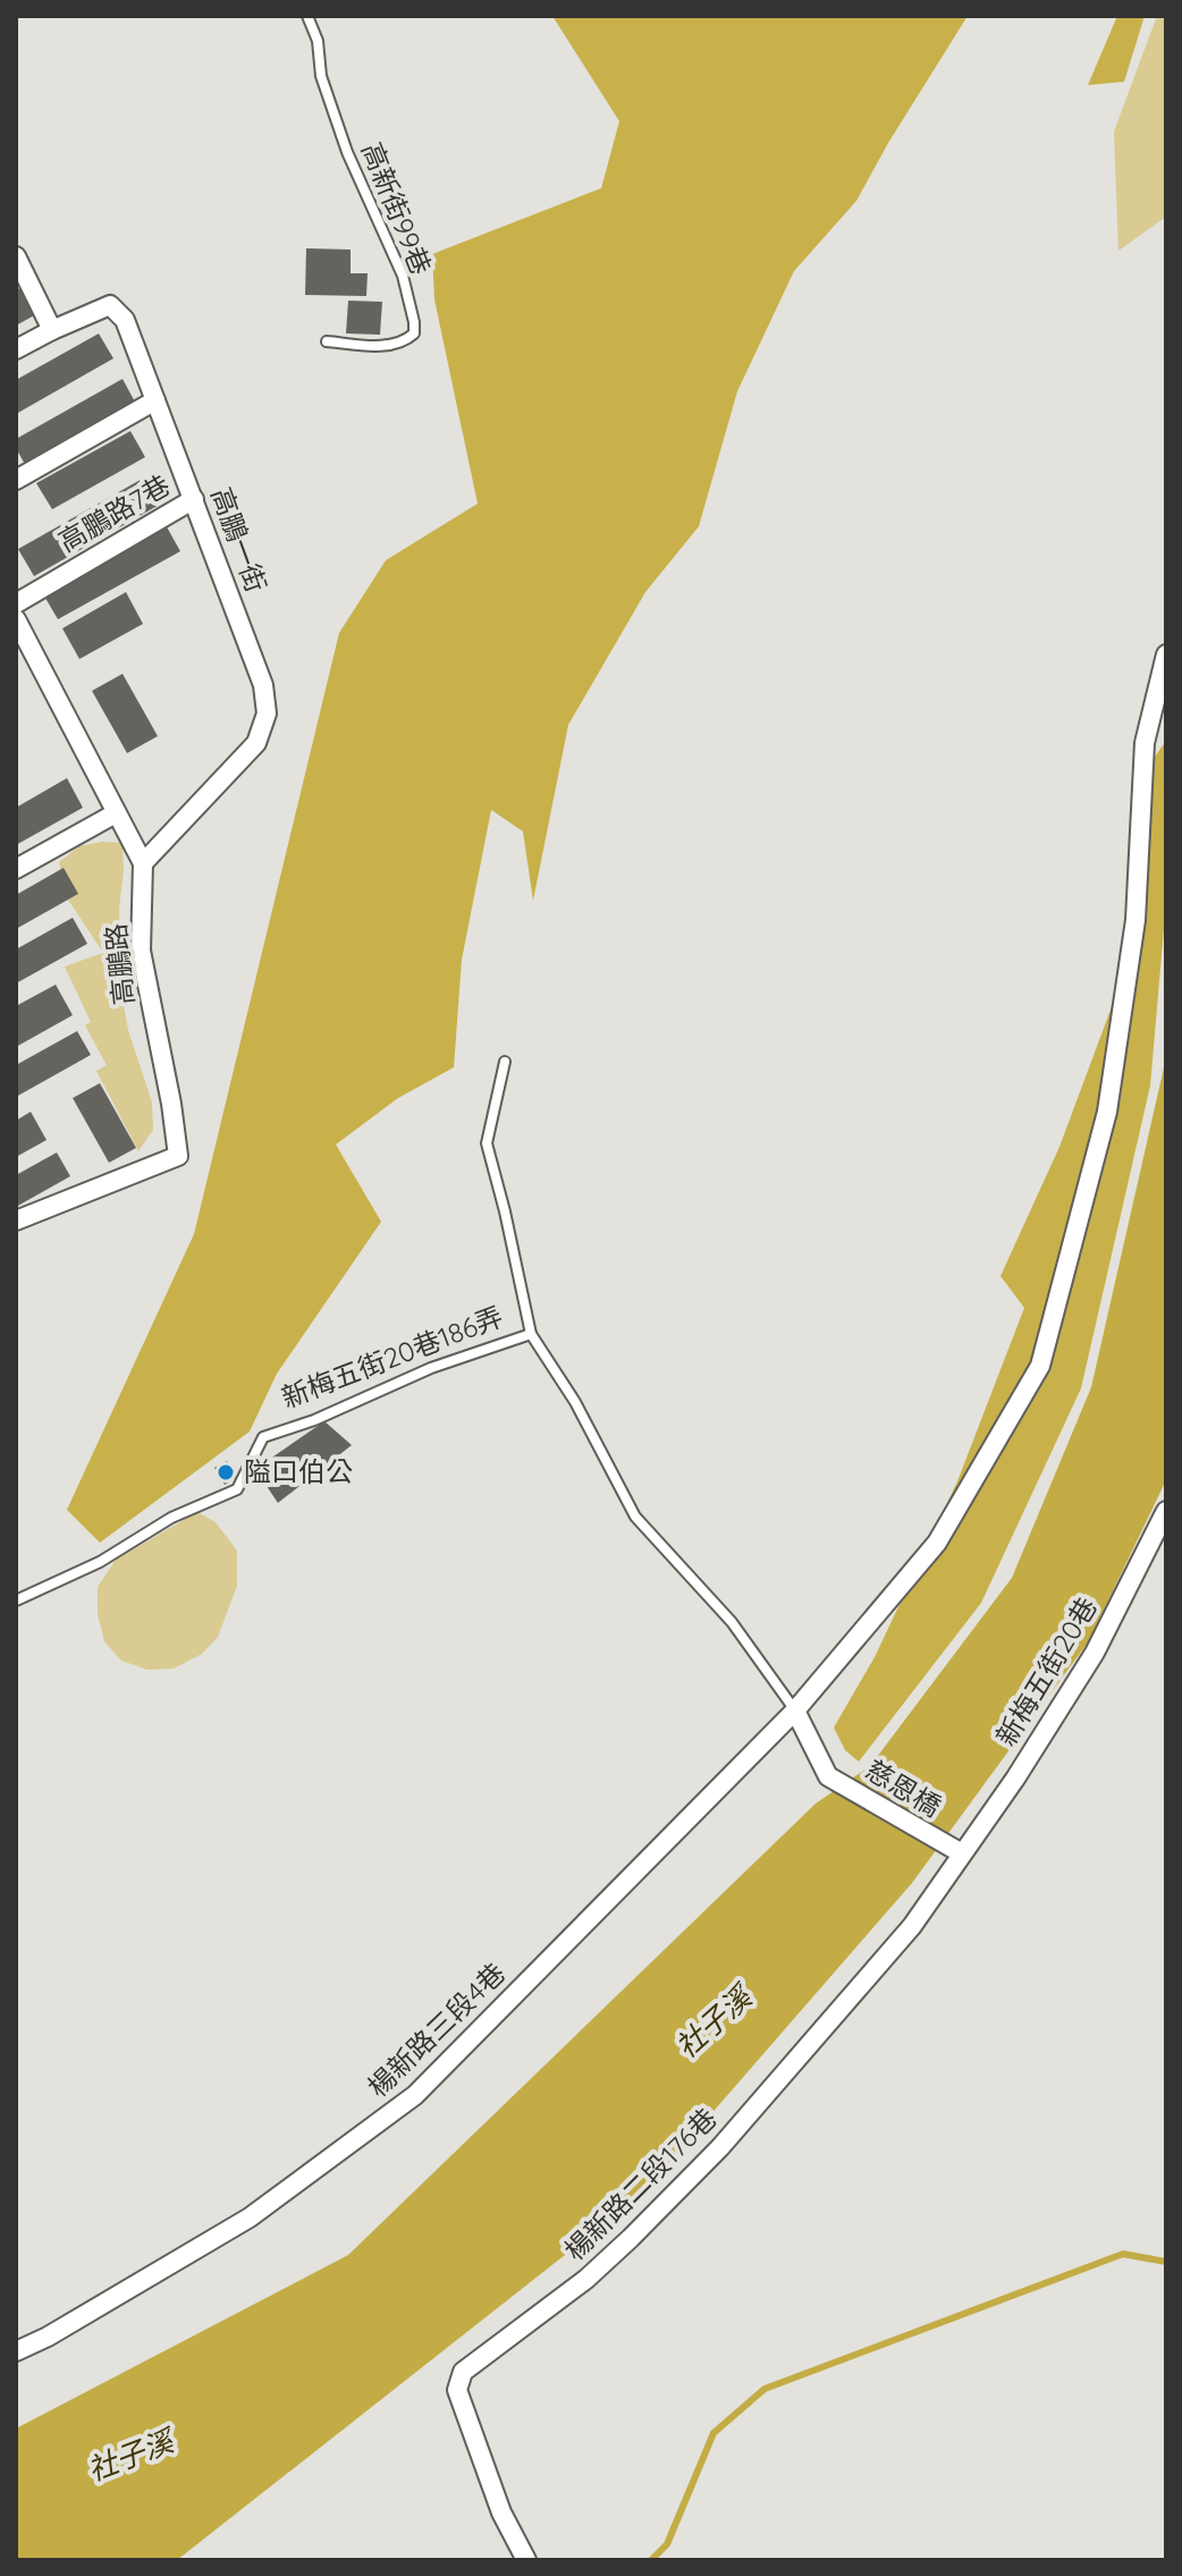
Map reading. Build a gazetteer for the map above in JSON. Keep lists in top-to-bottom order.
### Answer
{
  "streets": {
    "street": [
      "高鵬路7巷",
      "高鵬一街",
      "高鵬路",
      "新梅五街20巷186弄",
      "新梅五街20巷",
      "慈恩橋",
      "楊新路三段4巷",
      "楊新路二段176巷"
    ],
    "lane": ["高新街99巷"]
  },
  "crossings": [
    ["高鵬路7巷", "高鵬一街"],
    ["高鵬一街", "高鵬路"],
    ["新梅五街20巷186弄", "慈恩橋"],
    ["新梅五街20巷186弄", "楊新路三段4巷"],
    ["新梅五街20巷", "慈恩橋"],
    ["新梅五街20巷", "楊新路二段176巷"],
    ["慈恩橋", "楊新路二段176巷"]
  ],
  "water": ["社子溪"],
  "places": ["隘口伯公"]
}
